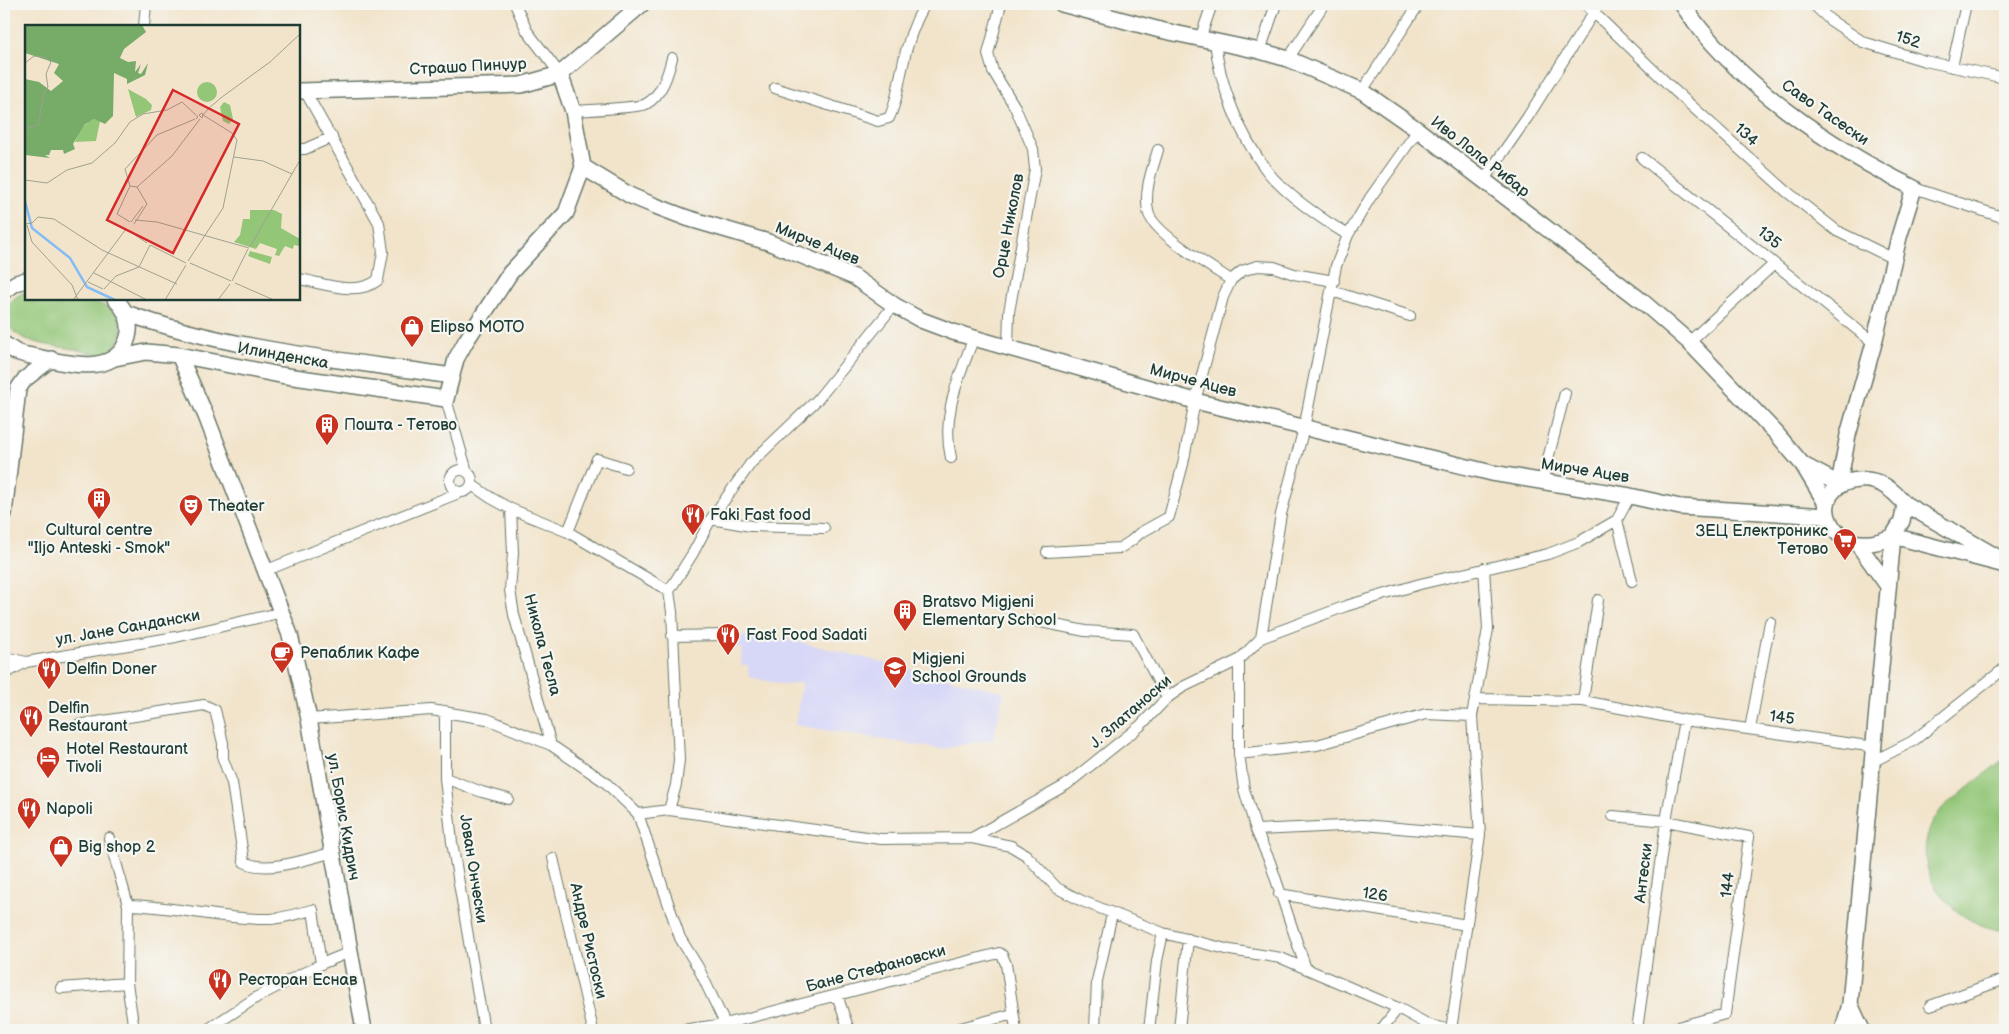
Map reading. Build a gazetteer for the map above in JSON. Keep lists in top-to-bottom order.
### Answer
{
  "streets": {
    "street": [
      "152",
      "Страшо Пинџур",
      "Саво Тасески",
      "134",
      "Иво Лола Рибар",
      "Орце Николов",
      "135",
      "Мирче Ацев",
      "Илинденска",
      "ул. Јане Сандански",
      "Никола Тесла",
      "Ј. Златаноски",
      "145",
      "ул. Борис Кидрич",
      "Јован Ончески",
      "Антески",
      "144",
      "126",
      "Андре Ристоски",
      "Бане Стефановски"
    ]
  },
  "crossings": [
    ["Орце Николов", "Мирче Ацев"],
    ["Мирче Ацев", "Ј. Златаноски"],
    ["Илинденска", "ул. Борис Кидрич"],
    ["ул. Јане Сандански", "ул. Борис Кидрич"],
    ["145", "Антески"],
    ["Антески", "144"]
  ],
  "places": {
    "shop": ["Elipso MOTO", "Big shop 2"],
    "building": ["Пошта - Тетово", "Cultural centre \"Iljo Anteski - Smok\"", "Bratsvo Migjeni Elementary School"],
    "theatre": ["Theater"],
    "restaurant": [
      "Faki Fast food",
      "Fast Food Sadati",
      "Delfin Doner",
      "Delfin Restaurant",
      "Napoli",
      "Ресторан Еснав"
    ],
    "supermarket": ["ЗЕЦ Електроникс Тетово"],
    "cafe": ["Репаблик Кафе"],
    "school or university": ["Migjeni School Grounds"],
    "hotel": ["Hotel Restaurant Tivoli"]
  }
}
